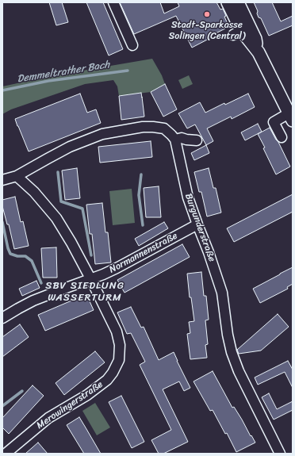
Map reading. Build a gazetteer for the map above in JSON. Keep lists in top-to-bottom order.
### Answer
{
  "streets": {
    "street": ["Burgunderstraße", "Normannenstraße", "Merowingerstraße"]
  },
  "crossings": [
    ["Burgunderstraße", "Normannenstraße"],
    ["Normannenstraße", "Merowingerstraße"]
  ],
  "districts": ["SBV SIEDLUNG WASSERTURM"],
  "water": ["Demmeltrather Bach"],
  "places": ["Stadt-Sparkasse Solingen (Central)"]
}
